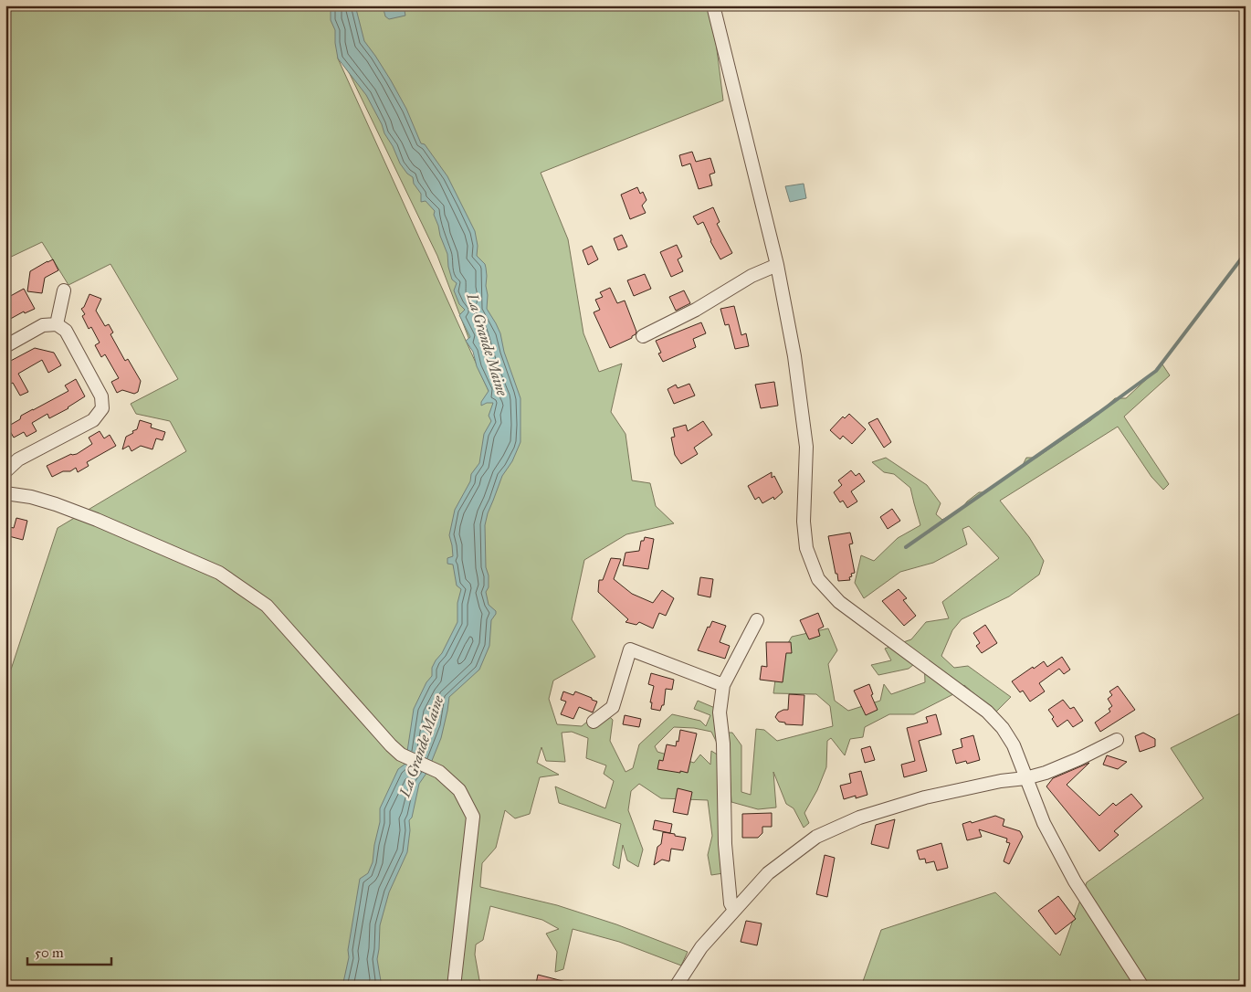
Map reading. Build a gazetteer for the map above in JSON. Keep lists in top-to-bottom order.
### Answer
{
  "water": ["La Grande Maine"],
  "scale_bar": "50 m"
}
